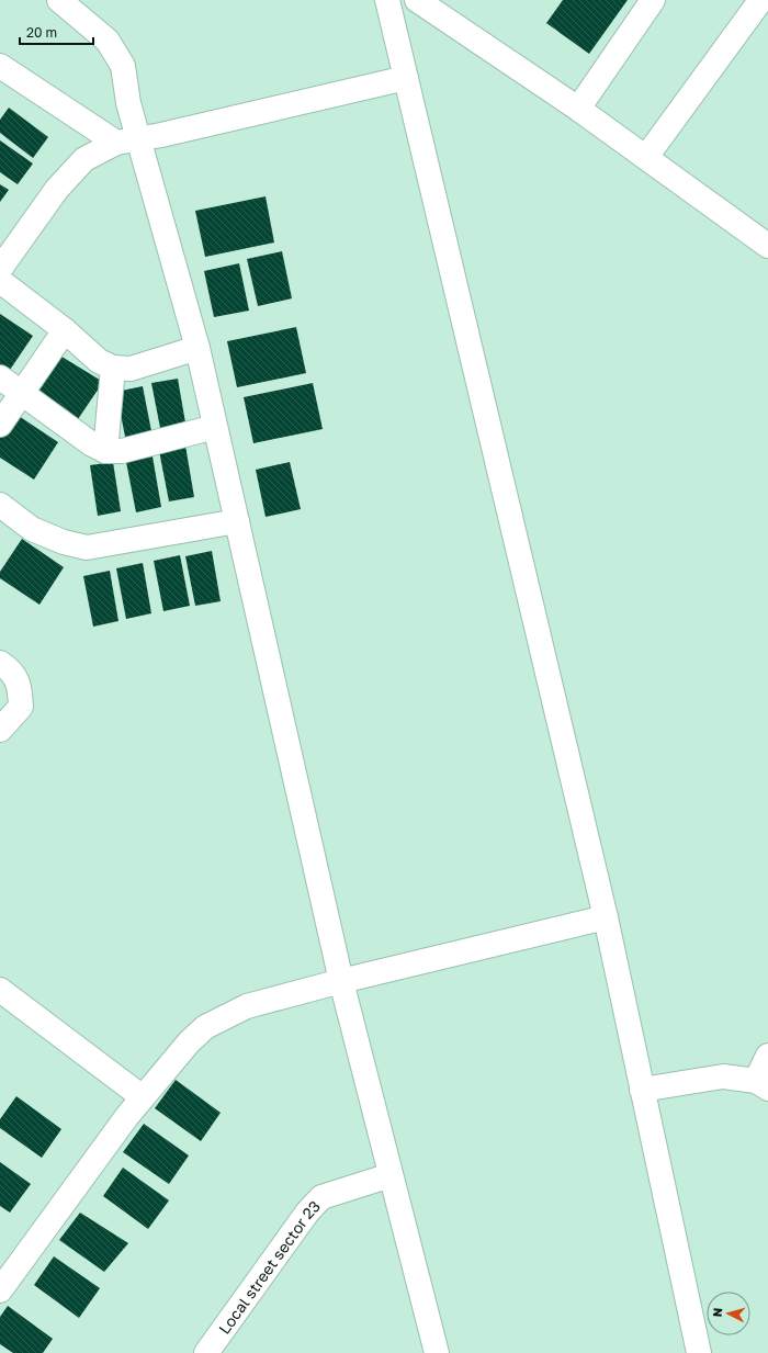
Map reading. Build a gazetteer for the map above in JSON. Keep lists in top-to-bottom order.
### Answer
{
  "streets": {
    "street": ["Local street sector 23"]
  },
  "scale_bar": "20 m",
  "north": "left"
}
